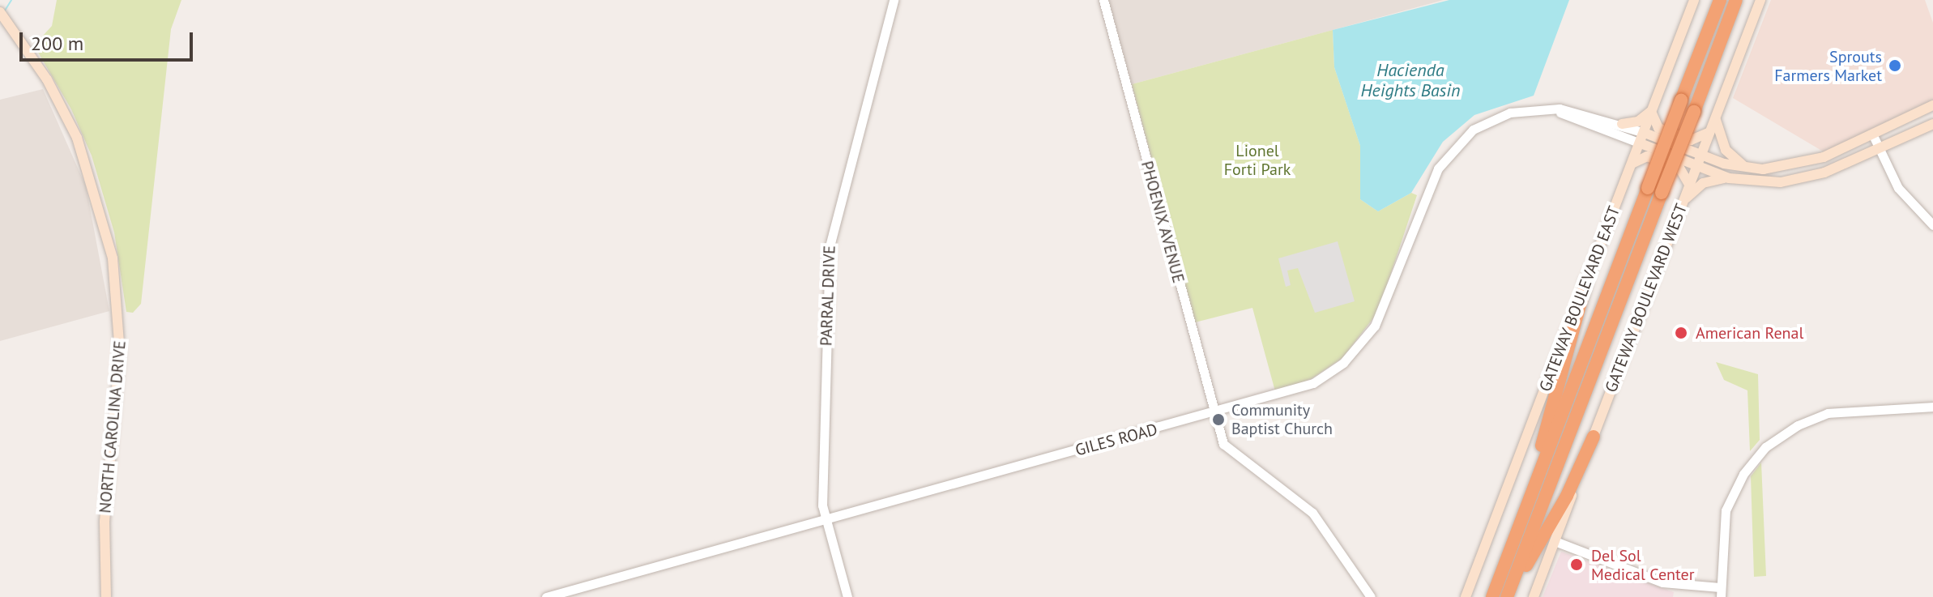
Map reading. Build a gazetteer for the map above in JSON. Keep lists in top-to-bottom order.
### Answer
{
  "streets": {
    "main road": ["GATEWAY BOULEVARD WEST", "GATEWAY BOULEVARD EAST", "NORTH CAROLINA DRIVE"],
    "street": ["PHOENIX AVENUE", "PARRAL DRIVE", "GILES ROAD"]
  },
  "crossings": [
    ["PHOENIX AVENUE", "GILES ROAD"],
    ["PARRAL DRIVE", "GILES ROAD"],
    ["GATEWAY BOULEVARD EAST", "GILES ROAD"]
  ],
  "water": ["Hacienda Heights Basin"],
  "parks": ["Lionel Forti Park"],
  "places": [
    "Sprouts Farmers Market",
    "American Renal",
    "Community Baptist Church",
    "Del Sol Medical Center"
  ],
  "scale_bar": "200 m"
}
